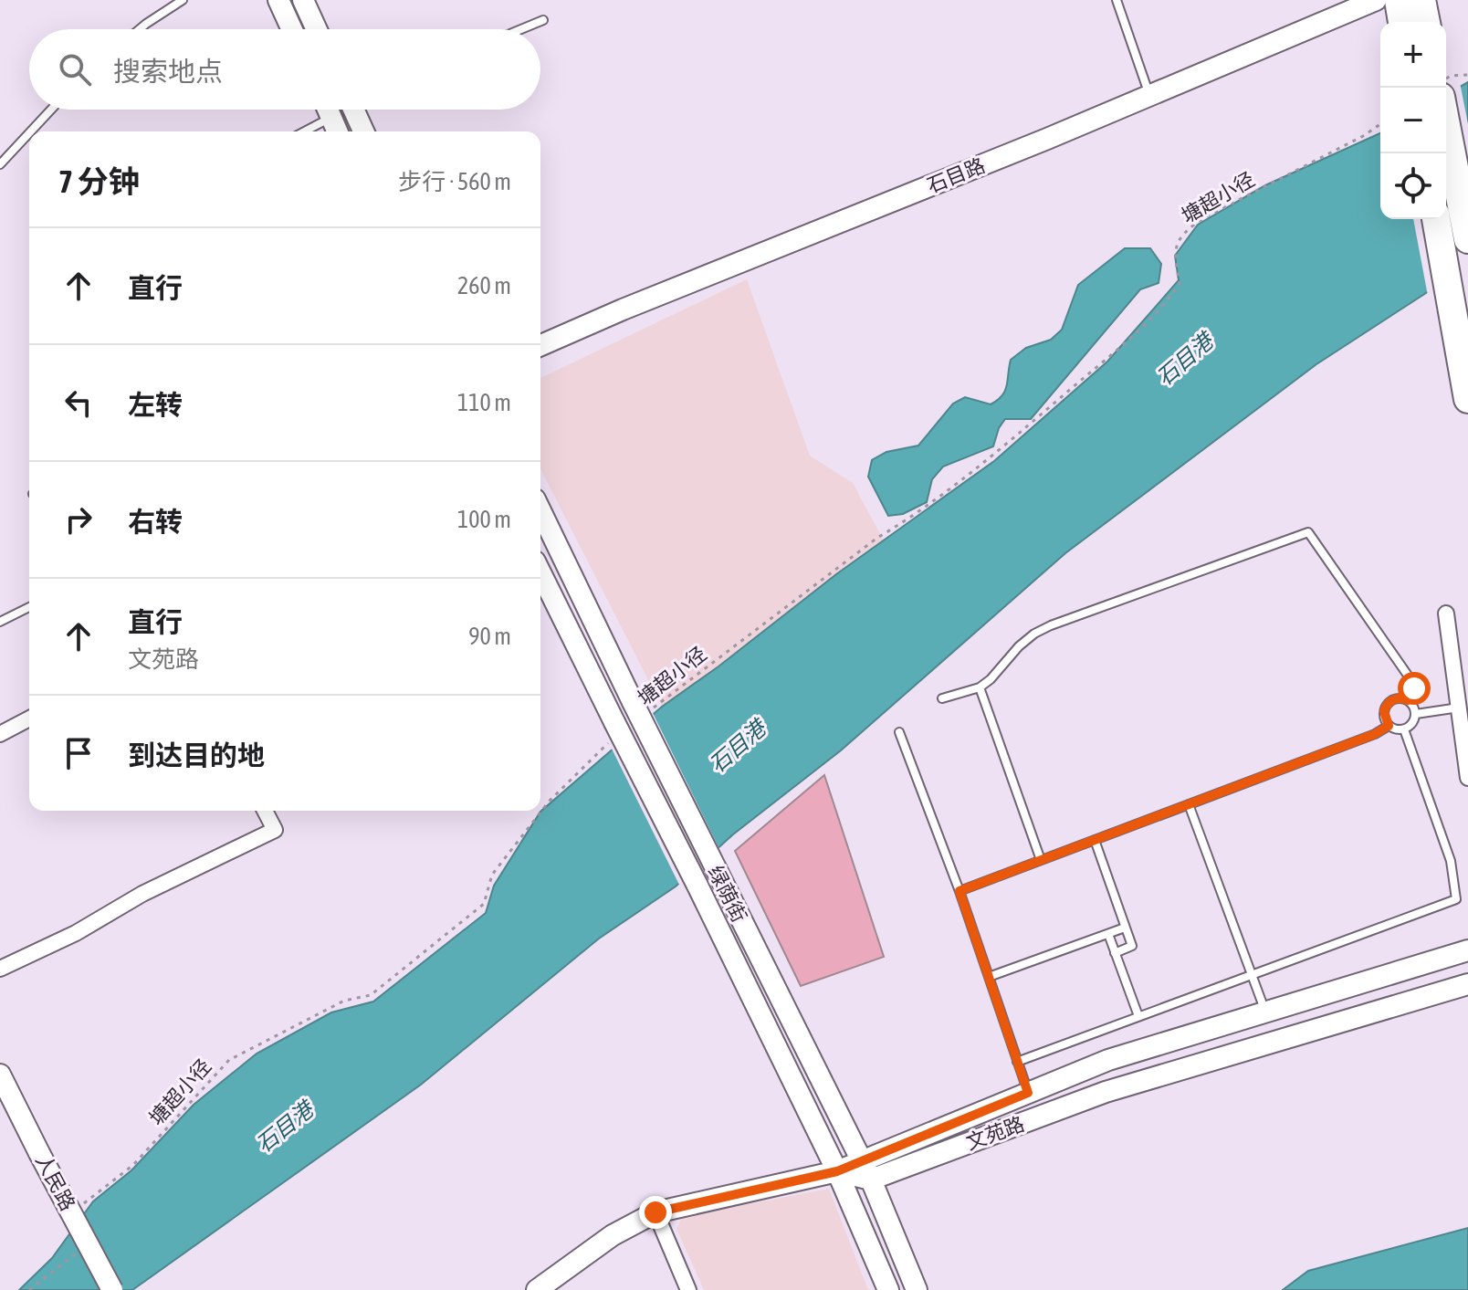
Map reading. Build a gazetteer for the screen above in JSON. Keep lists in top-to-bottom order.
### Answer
{
  "streets": {
    "street": [
      "石目路",
      "绿荫街",
      "文苑路",
      "人民路"
    ],
    "path": ["塘超小径"]
  },
  "crossings": [
    ["塘超小径", "绿荫街"],
    ["绿荫街", "文苑路"]
  ],
  "water": ["石目港"],
  "page": {
    "map_buttons": ["+", "−"],
    "search": "搜索地点",
    "heading": ["7 分钟", "步行 · 560 m"],
    "list": [
      ["直行", "260 m"],
      ["左转", "110 m"],
      ["右转", "100 m"],
      ["直行", "文苑路", "90 m"],
      "到达目的地"
    ]
  }
}
